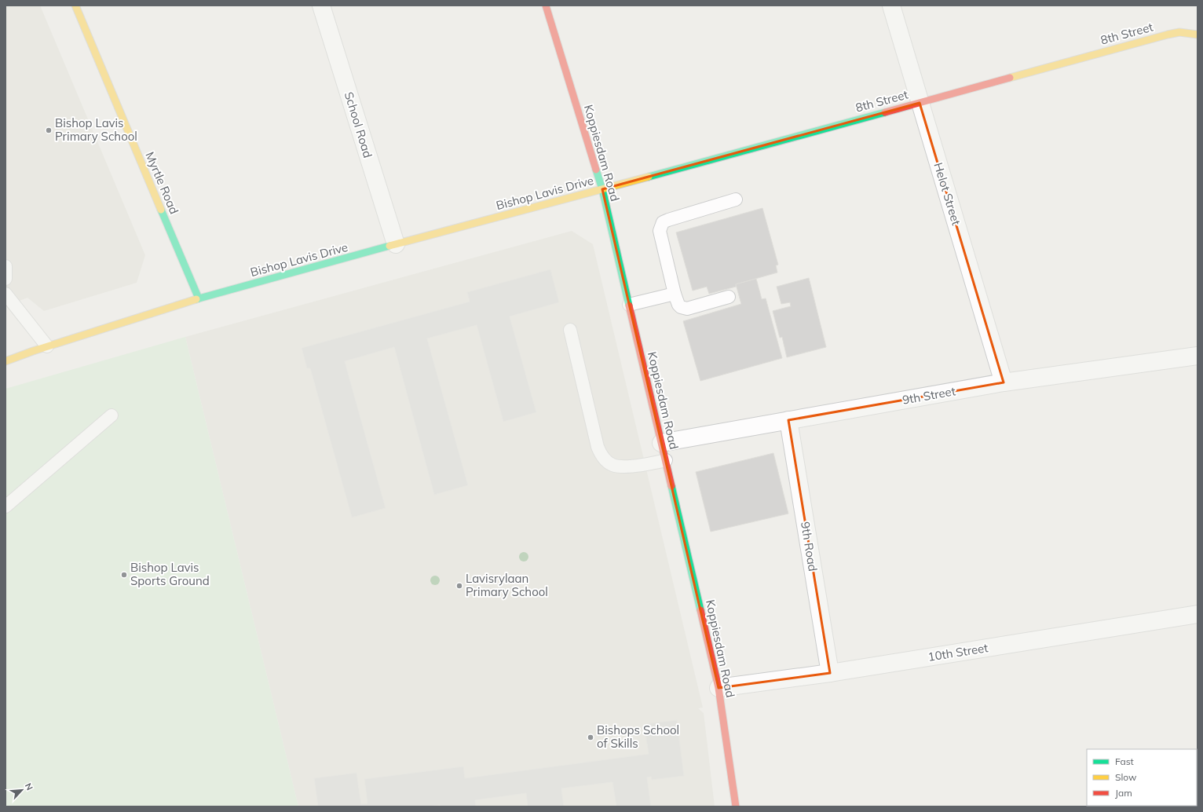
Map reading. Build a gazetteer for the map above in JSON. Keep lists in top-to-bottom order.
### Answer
{
  "streets": {
    "street": [
      "8th Street",
      "School Road",
      "Koppiesdam Road",
      "Myrtle Road",
      "Bishop Lavis Drive",
      "Helot Street",
      "9th Street",
      "9th Road",
      "10th Street"
    ]
  },
  "crossings": [
    ["8th Street", "Koppiesdam Road"],
    ["8th Street", "Bishop Lavis Drive"],
    ["8th Street", "Helot Street"],
    ["School Road", "Bishop Lavis Drive"],
    ["Koppiesdam Road", "Bishop Lavis Drive"],
    ["Koppiesdam Road", "9th Street"],
    ["Koppiesdam Road", "10th Street"],
    ["Myrtle Road", "Bishop Lavis Drive"],
    ["Helot Street", "9th Street"],
    ["9th Street", "9th Road"],
    ["9th Road", "10th Street"]
  ],
  "places": [
    "Bishop Lavis Primary School",
    "Bishop Lavis Sports Ground",
    "Lavisrylaan Primary School",
    "Bishops School of Skills"
  ],
  "legend": ["Fast", "Slow", "Jam"],
  "north": "top right"
}
